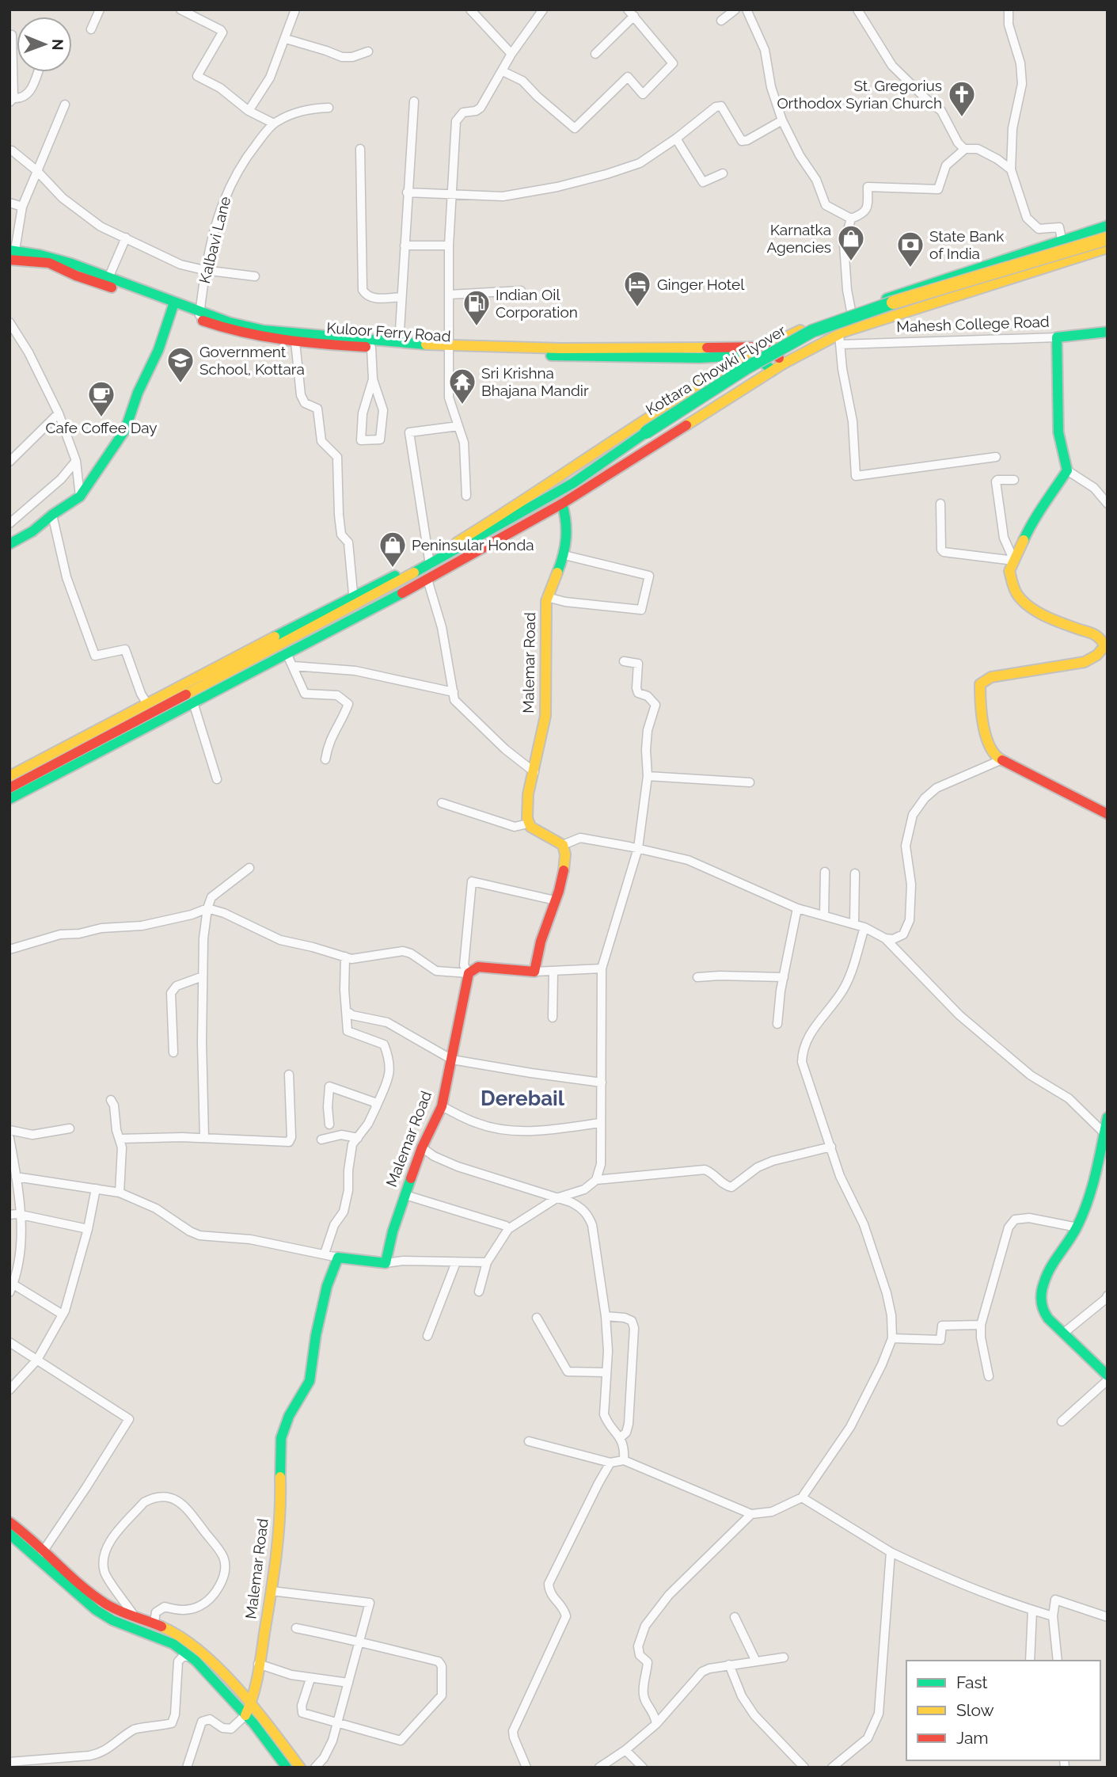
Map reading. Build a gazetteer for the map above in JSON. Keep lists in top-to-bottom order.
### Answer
{
  "streets": {
    "main road": [
      "Mahesh College Road",
      "Kuloor Ferry Road",
      "Kottara Chowki Flyover",
      "Malemar Road"
    ],
    "street": ["Kalbavi Lane"]
  },
  "crossings": [
    ["Kalbavi Lane", "Kuloor Ferry Road"]
  ],
  "districts": ["Derebail"],
  "places": {
    "church": ["St. Gregorius Orthodox Syrian Church"],
    "shop": ["Karnatka Agencies", "Peninsular Honda"],
    "bank": ["State Bank of India"],
    "hotel": ["Ginger Hotel"],
    "fuel station": ["Indian Oil Corporation"],
    "school or university": ["Government School, Kottara"],
    "temple": ["Sri Krishna Bhajana Mandir"],
    "cafe": ["Cafe Coffee Day"]
  },
  "legend": ["Fast", "Slow", "Jam"],
  "north": "right"
}
